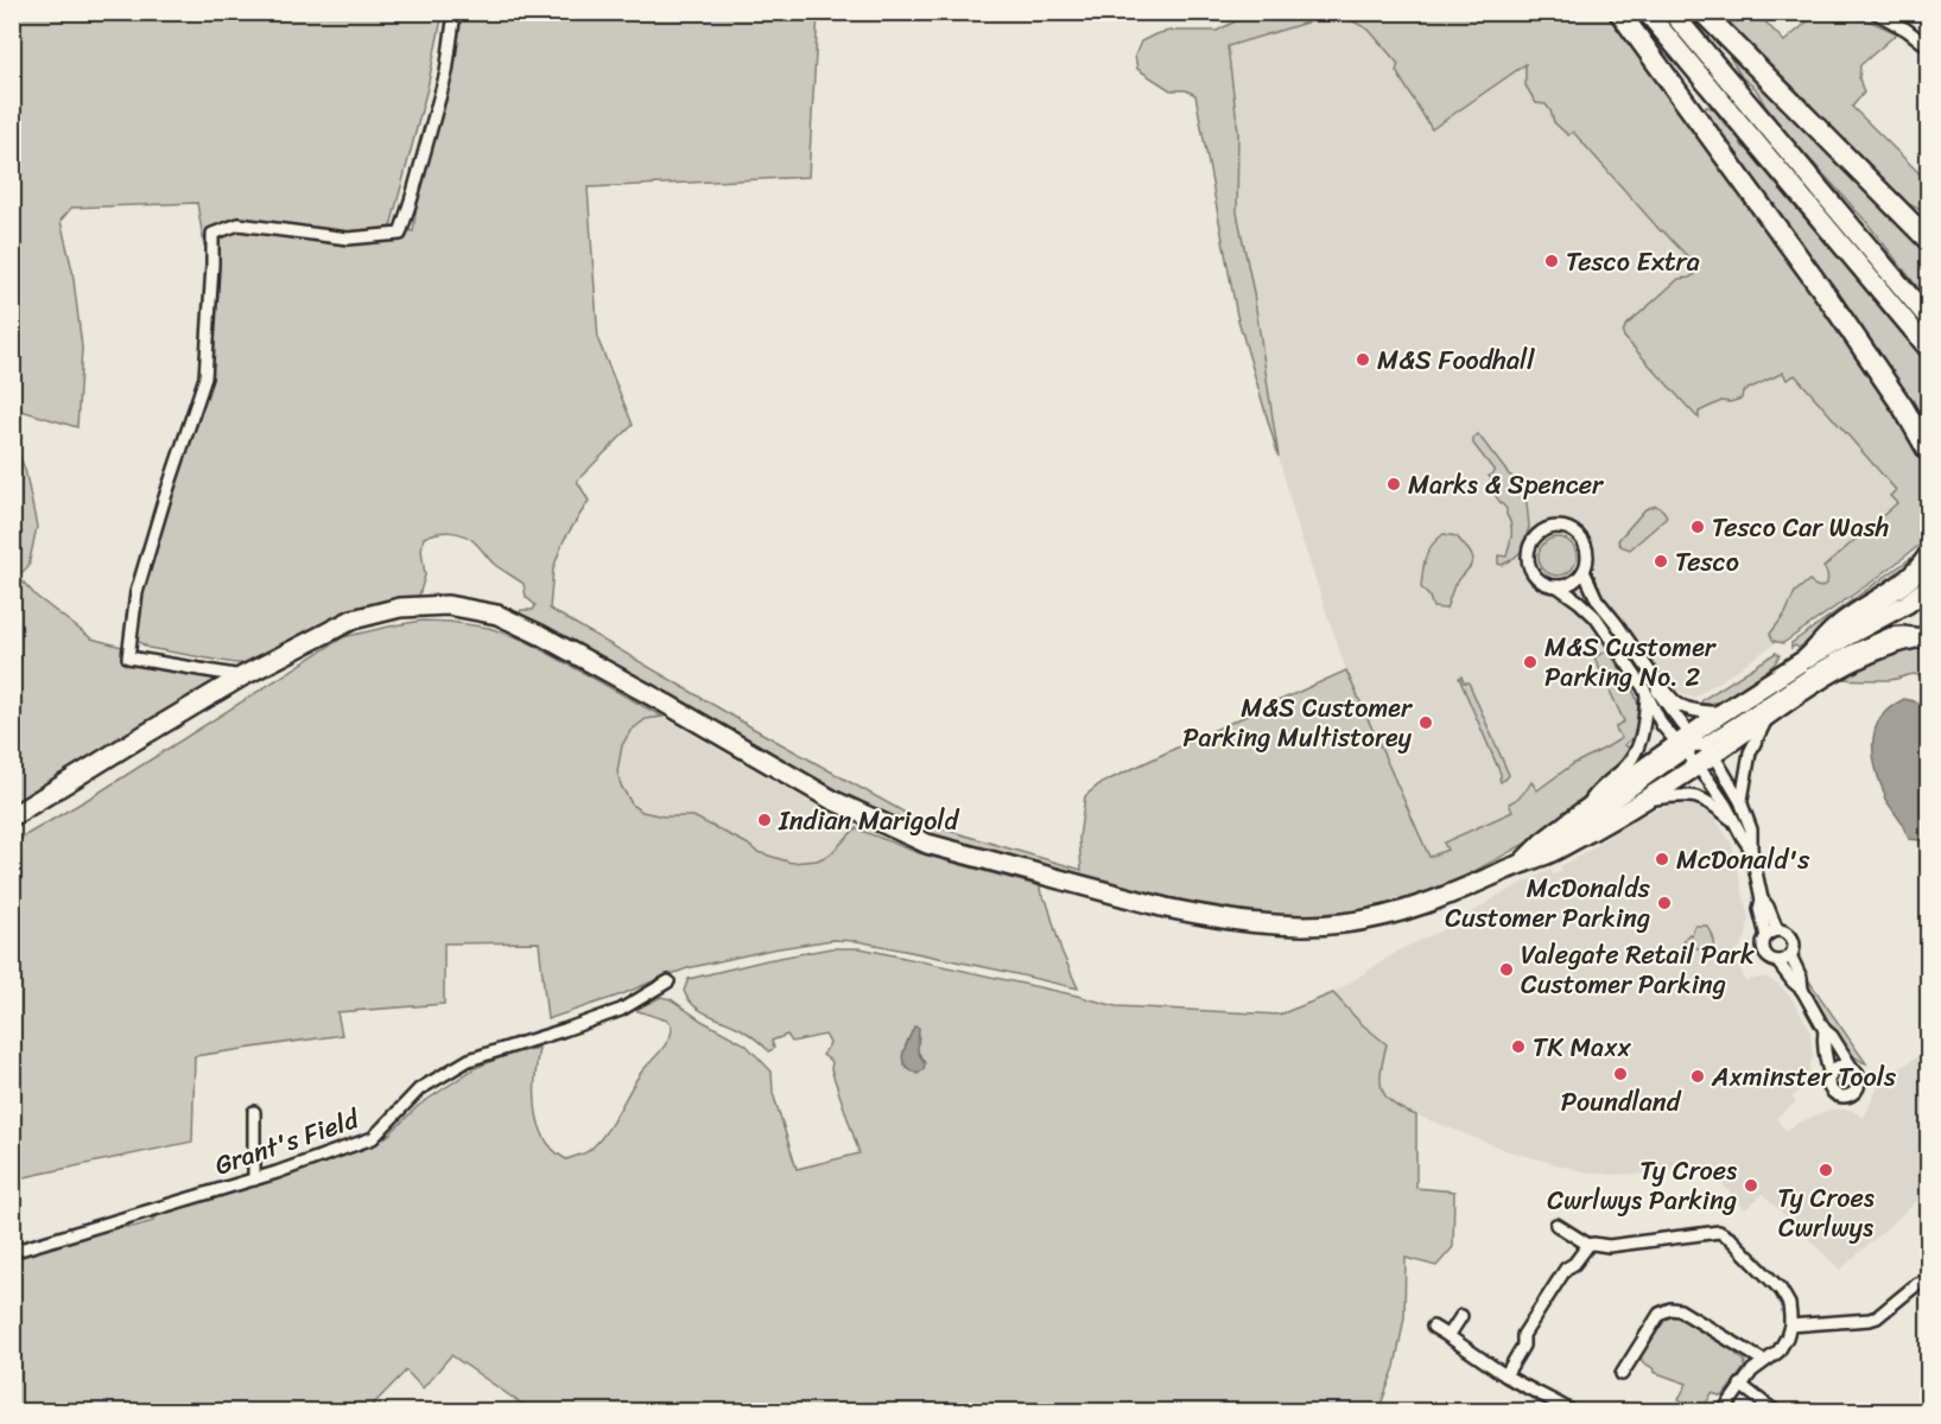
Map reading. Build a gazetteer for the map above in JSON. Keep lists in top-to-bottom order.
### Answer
{
  "streets": {
    "street": ["Grant's Field"]
  },
  "places": [
    "Tesco Extra",
    "M&S Foodhall",
    "Marks & Spencer",
    "Tesco Car Wash",
    "Tesco",
    "M&S Customer Parking No. 2",
    "M&S Customer Parking Multistorey",
    "Indian Marigold",
    "McDonald's",
    "McDonalds Customer Parking",
    "Valegate Retail Park Customer Parking",
    "TK Maxx",
    "Poundland",
    "Axminster Tools",
    "Ty Croes Cwrlwys",
    "Ty Croes Cwrlwys Parking"
  ]
}
